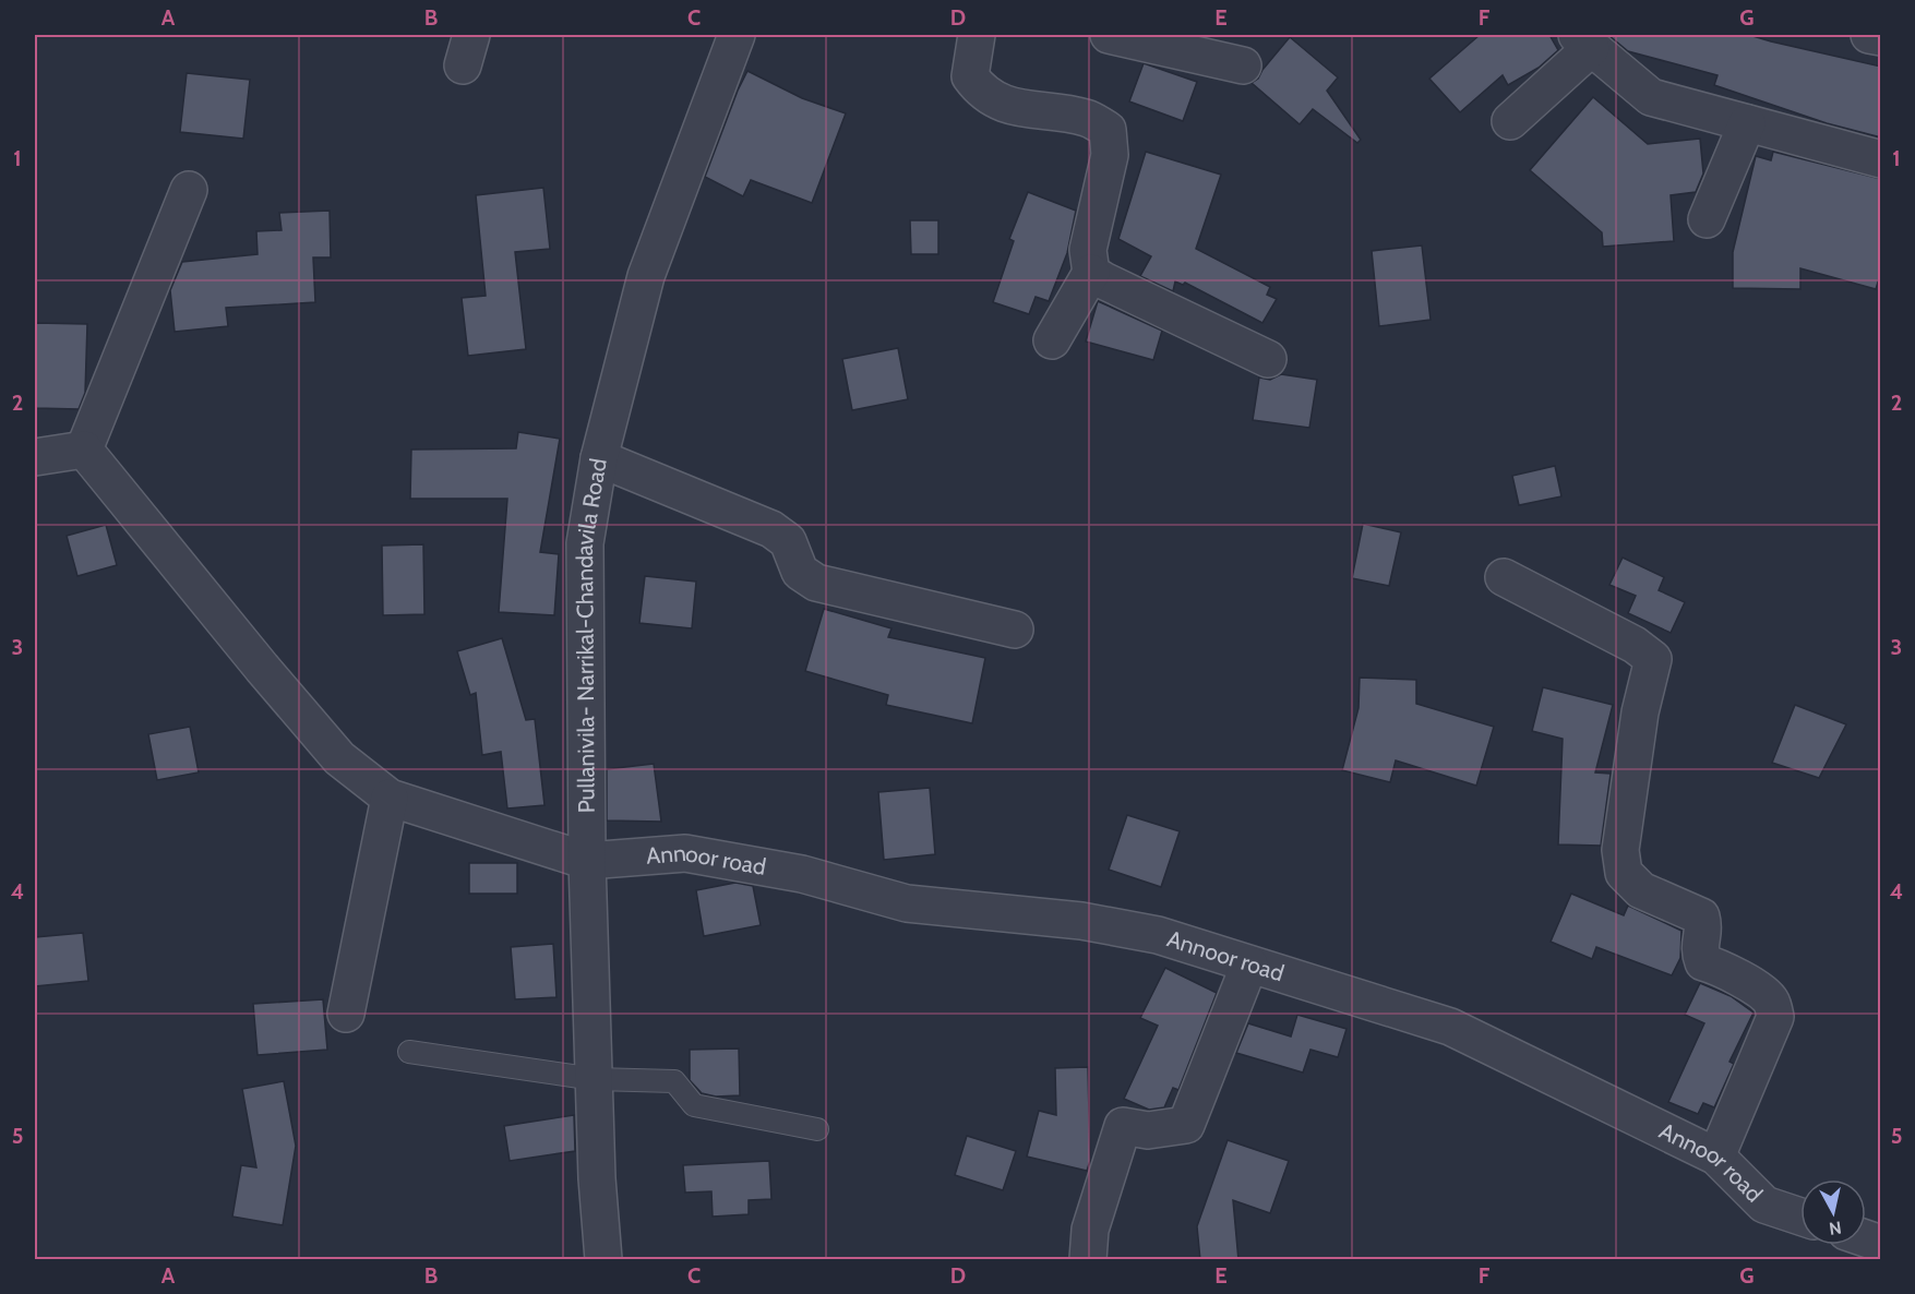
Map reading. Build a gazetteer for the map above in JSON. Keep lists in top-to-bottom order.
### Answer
{
  "streets": {
    "street": ["Pullanivila- Narrikal-Chandavila Road", "Annoor road"]
  },
  "crossings": [
    ["Pullanivila- Narrikal-Chandavila Road", "Annoor road"]
  ],
  "north": "bottom",
  "grid": {
    "columns": [
      "A",
      "B",
      "C",
      "D",
      "E",
      "F",
      "G"
    ],
    "rows": [
      "1",
      "2",
      "3",
      "4",
      "5"
    ]
  }
}
